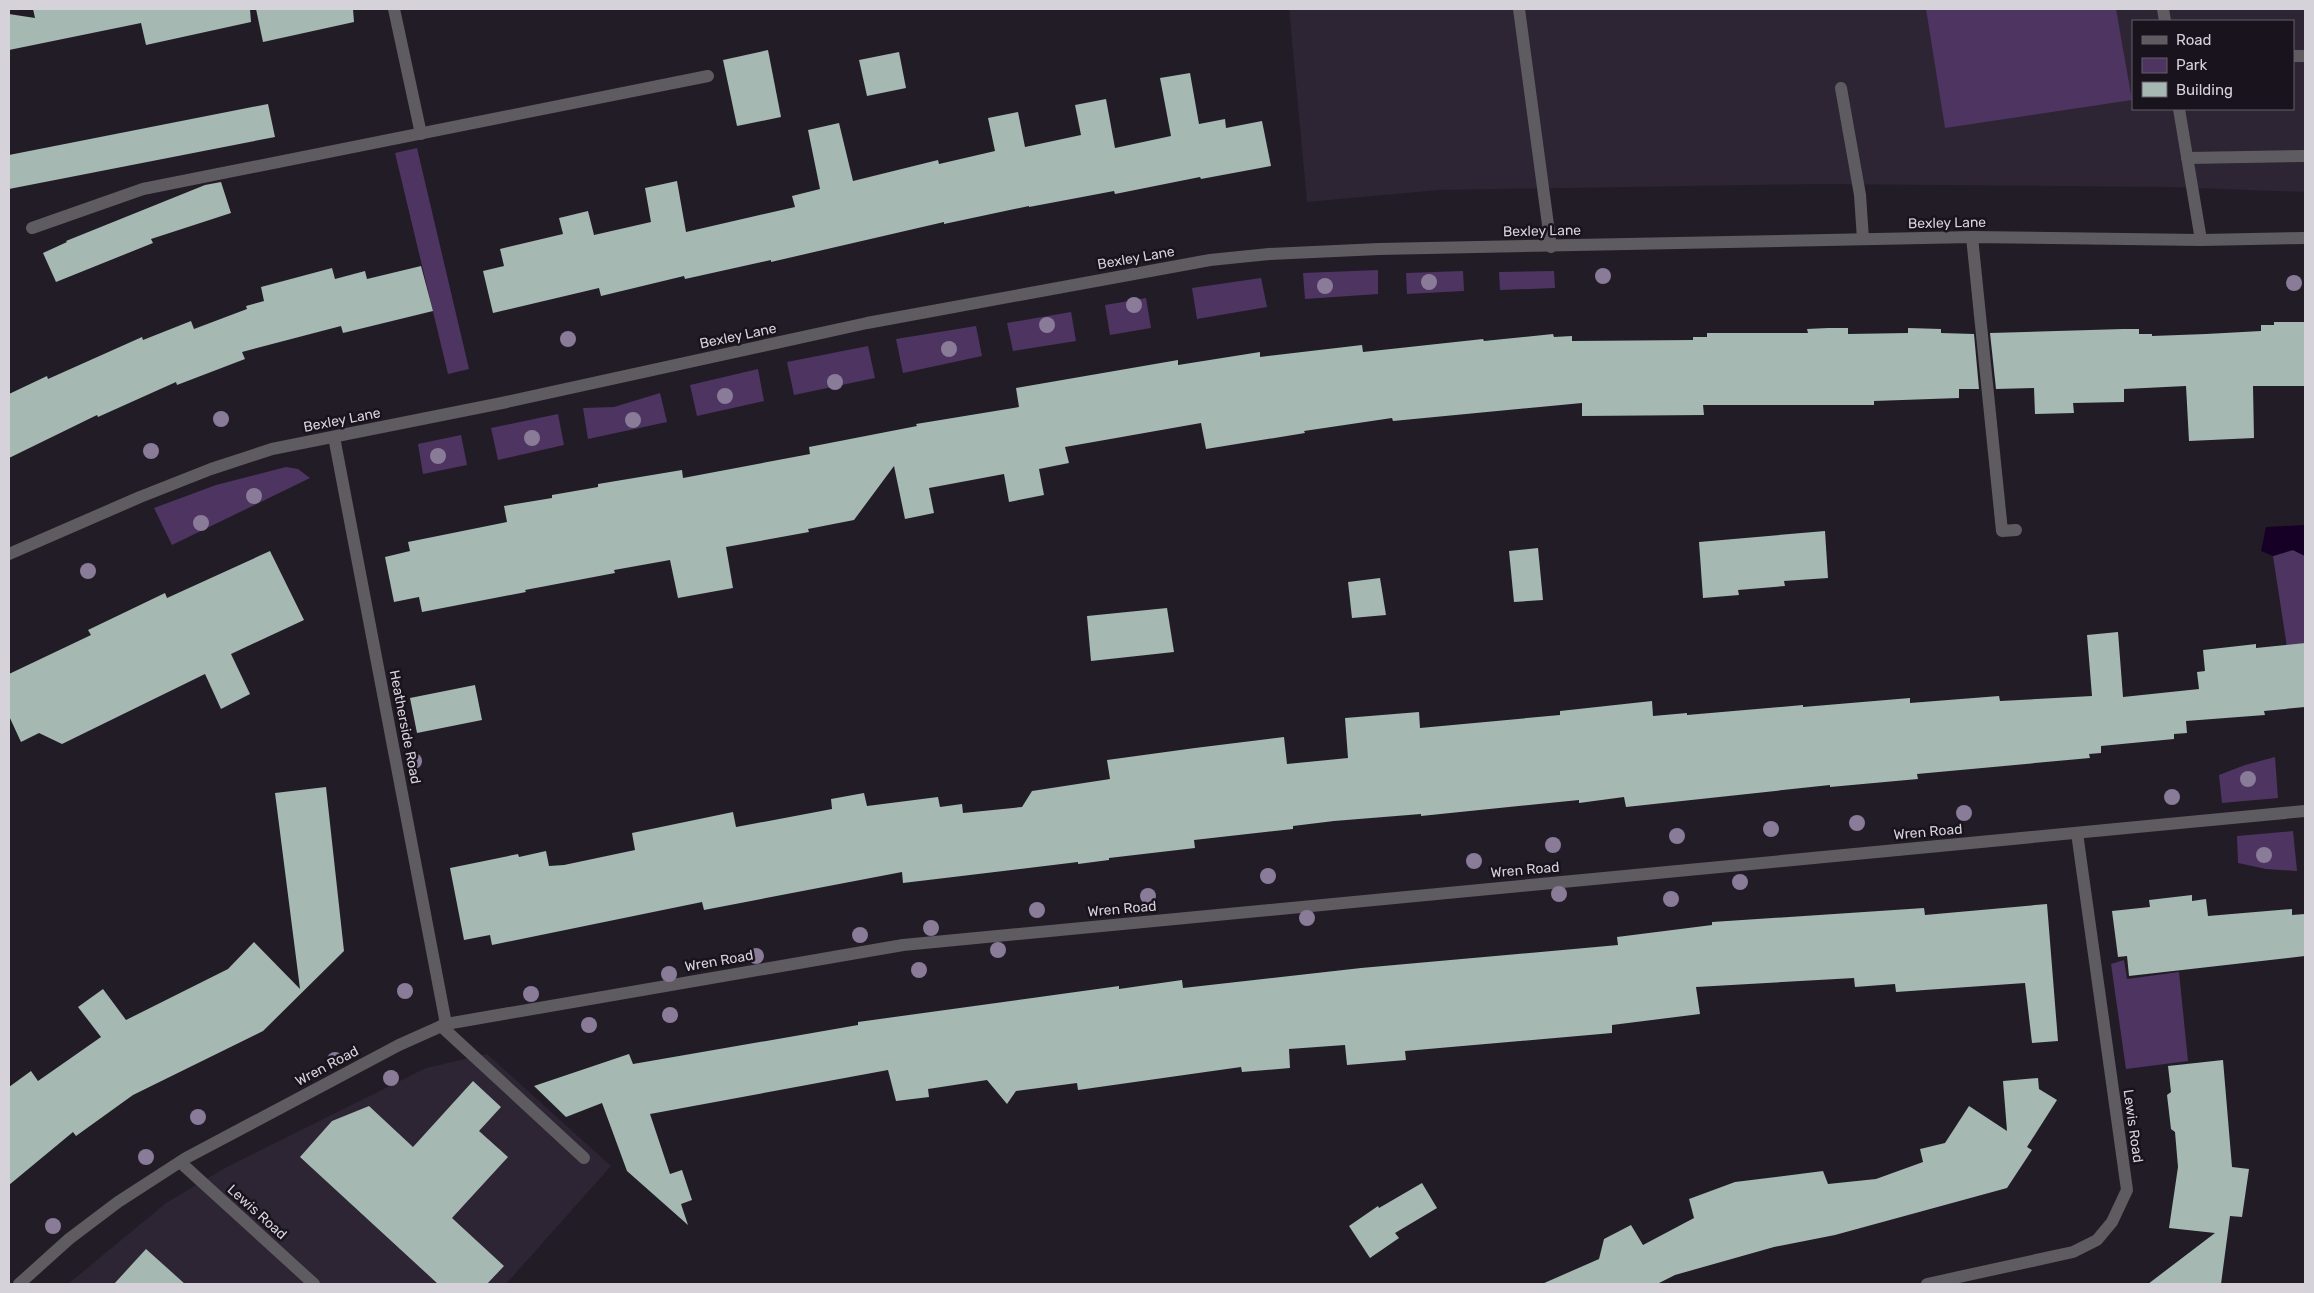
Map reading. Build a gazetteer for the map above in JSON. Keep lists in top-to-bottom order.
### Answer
{
  "streets": {
    "street": [
      "Bexley Lane",
      "Heatherside Road",
      "Wren Road",
      "Lewis Road"
    ]
  },
  "crossings": [
    ["Bexley Lane", "Heatherside Road"],
    ["Heatherside Road", "Wren Road"],
    ["Wren Road", "Lewis Road"]
  ],
  "legend": ["Road", "Park", "Building"]
}
